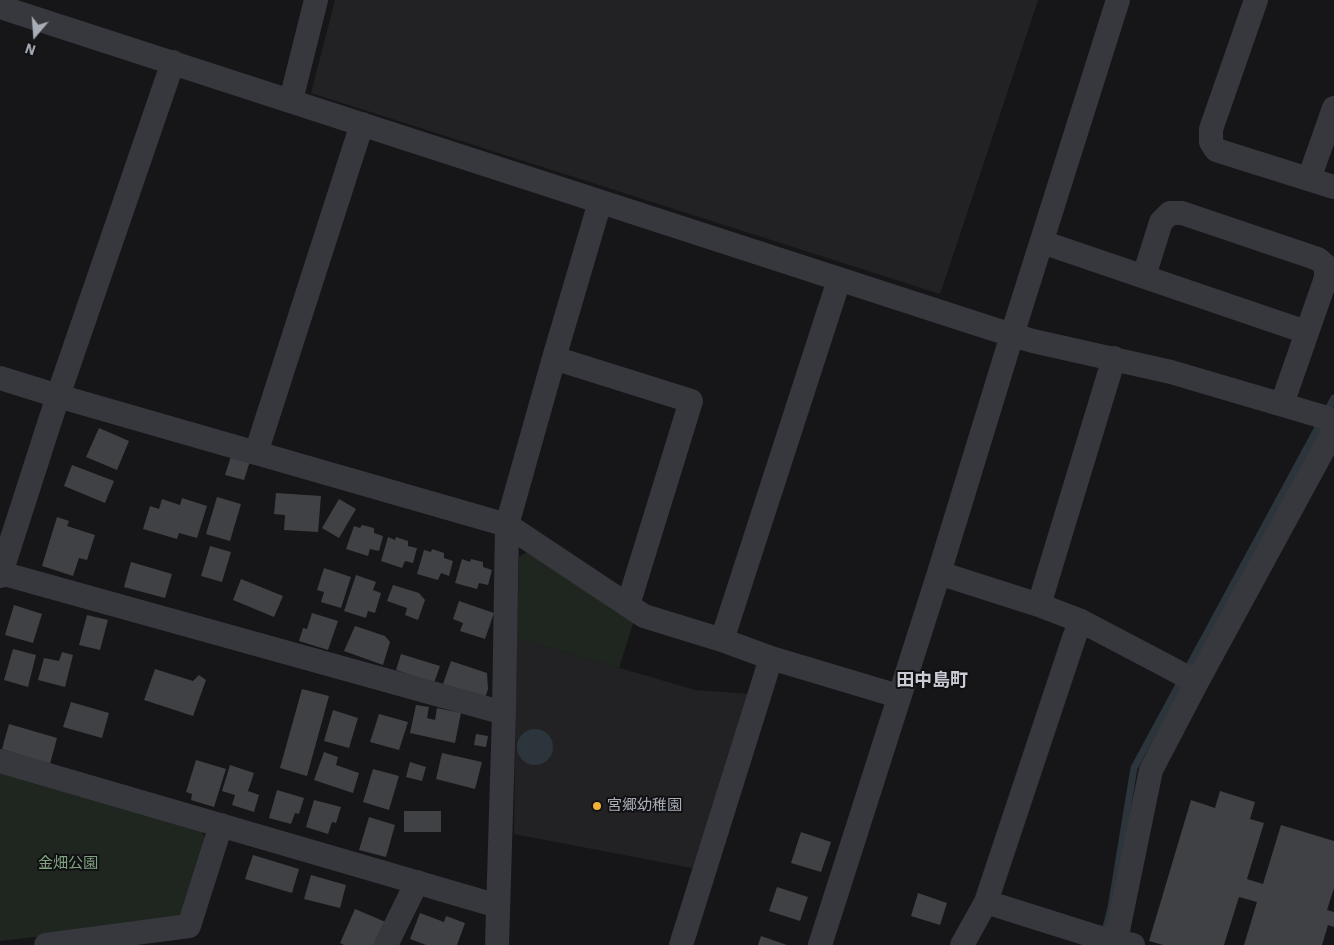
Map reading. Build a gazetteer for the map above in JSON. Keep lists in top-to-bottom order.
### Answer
{
  "districts": ["田中島町"],
  "parks": ["金畑公園"],
  "places": ["宮郷幼稚園"],
  "north": "bottom"
}
